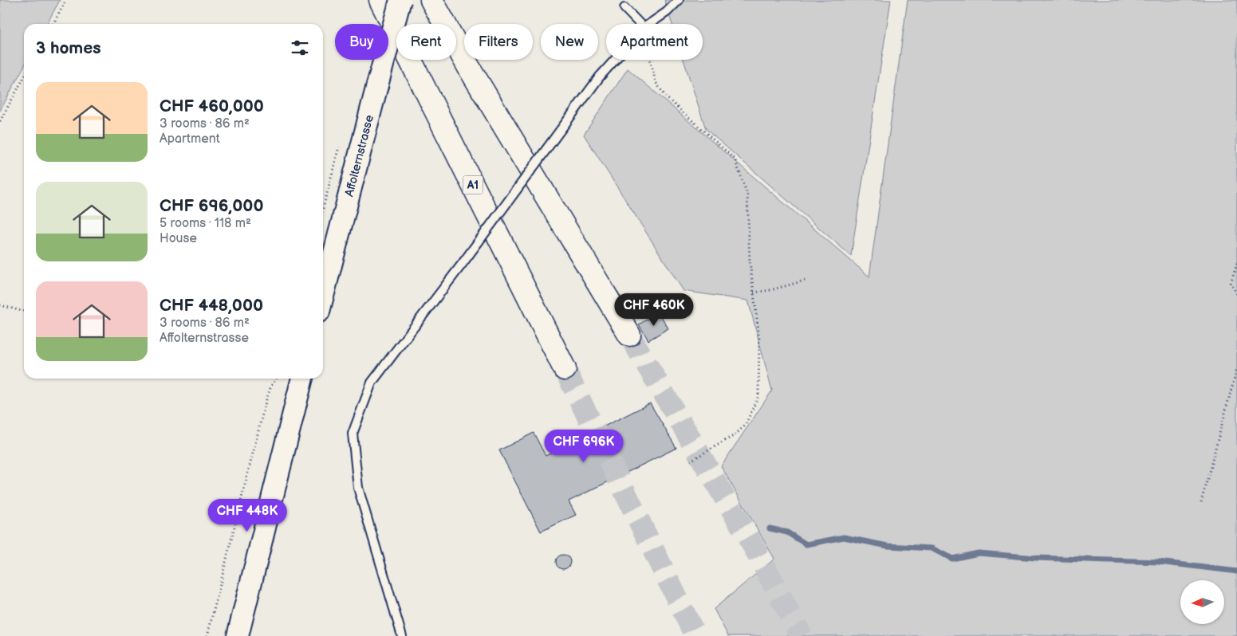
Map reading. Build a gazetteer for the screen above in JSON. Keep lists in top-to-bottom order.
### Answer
{
  "streets": {
    "highway": ["A1"],
    "street": ["Affolternstrasse"]
  },
  "north": "left",
  "page": {
    "chip": [
      "Buy",
      "Rent",
      "Filters",
      "New",
      "Apartment"
    ],
    "heading": "3 homes",
    "list": [
      {
        "name": "CHF 460,000",
        "note": "3 rooms · 86 m² · Apartment"
      },
      {
        "name": "CHF 696,000",
        "note": "5 rooms · 118 m² · House"
      },
      {
        "name": "CHF 448,000",
        "note": "3 rooms · 86 m² · Affolternstrasse"
      }
    ],
    "price": ["CHF 460K", "CHF 696K", "CHF 448K"]
  }
}
